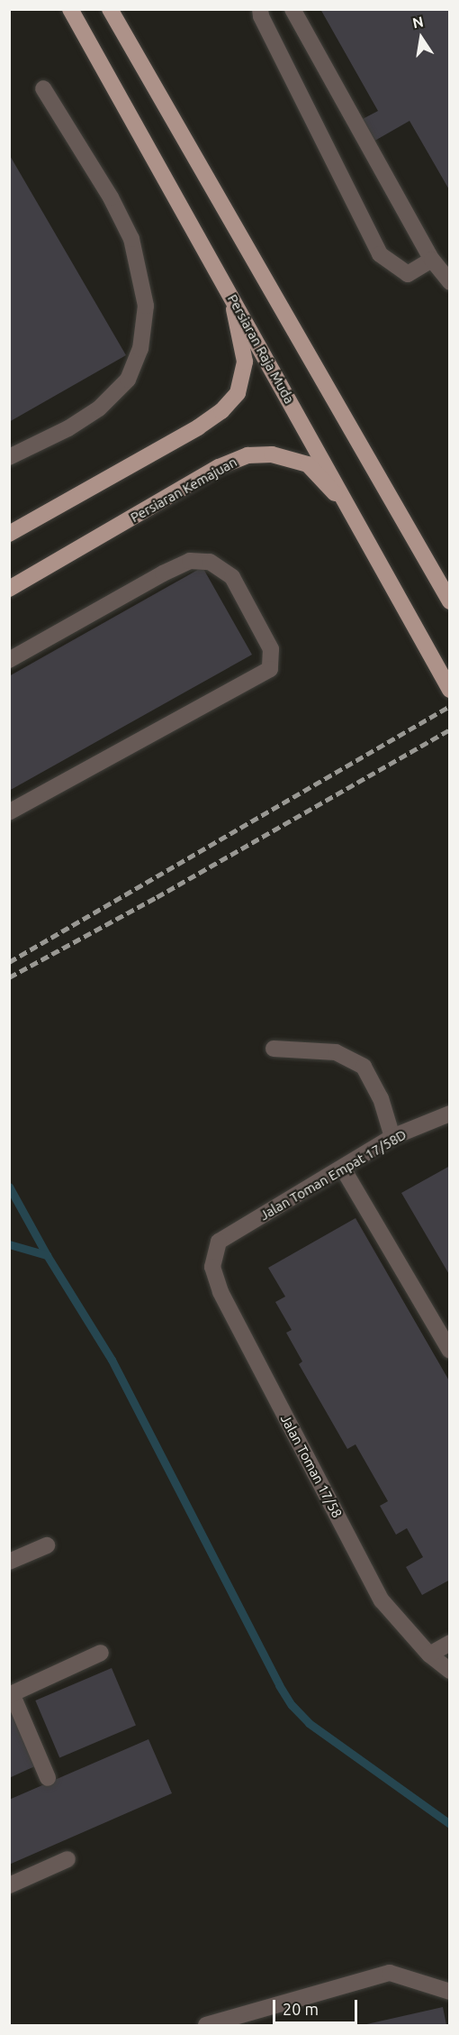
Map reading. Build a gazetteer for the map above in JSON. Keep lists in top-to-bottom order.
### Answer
{
  "streets": {
    "main road": ["Persiaran Raja Muda", "Persiaran Kemajuan"],
    "lane": ["Jalan Toman Empat 17/58D", "Jalan Toman 17/58"]
  },
  "crossings": [
    ["Persiaran Raja Muda", "Persiaran Kemajuan"],
    ["Jalan Toman Empat 17/58D", "Jalan Toman 17/58"]
  ],
  "scale_bar": "20 m",
  "north": "top"
}
